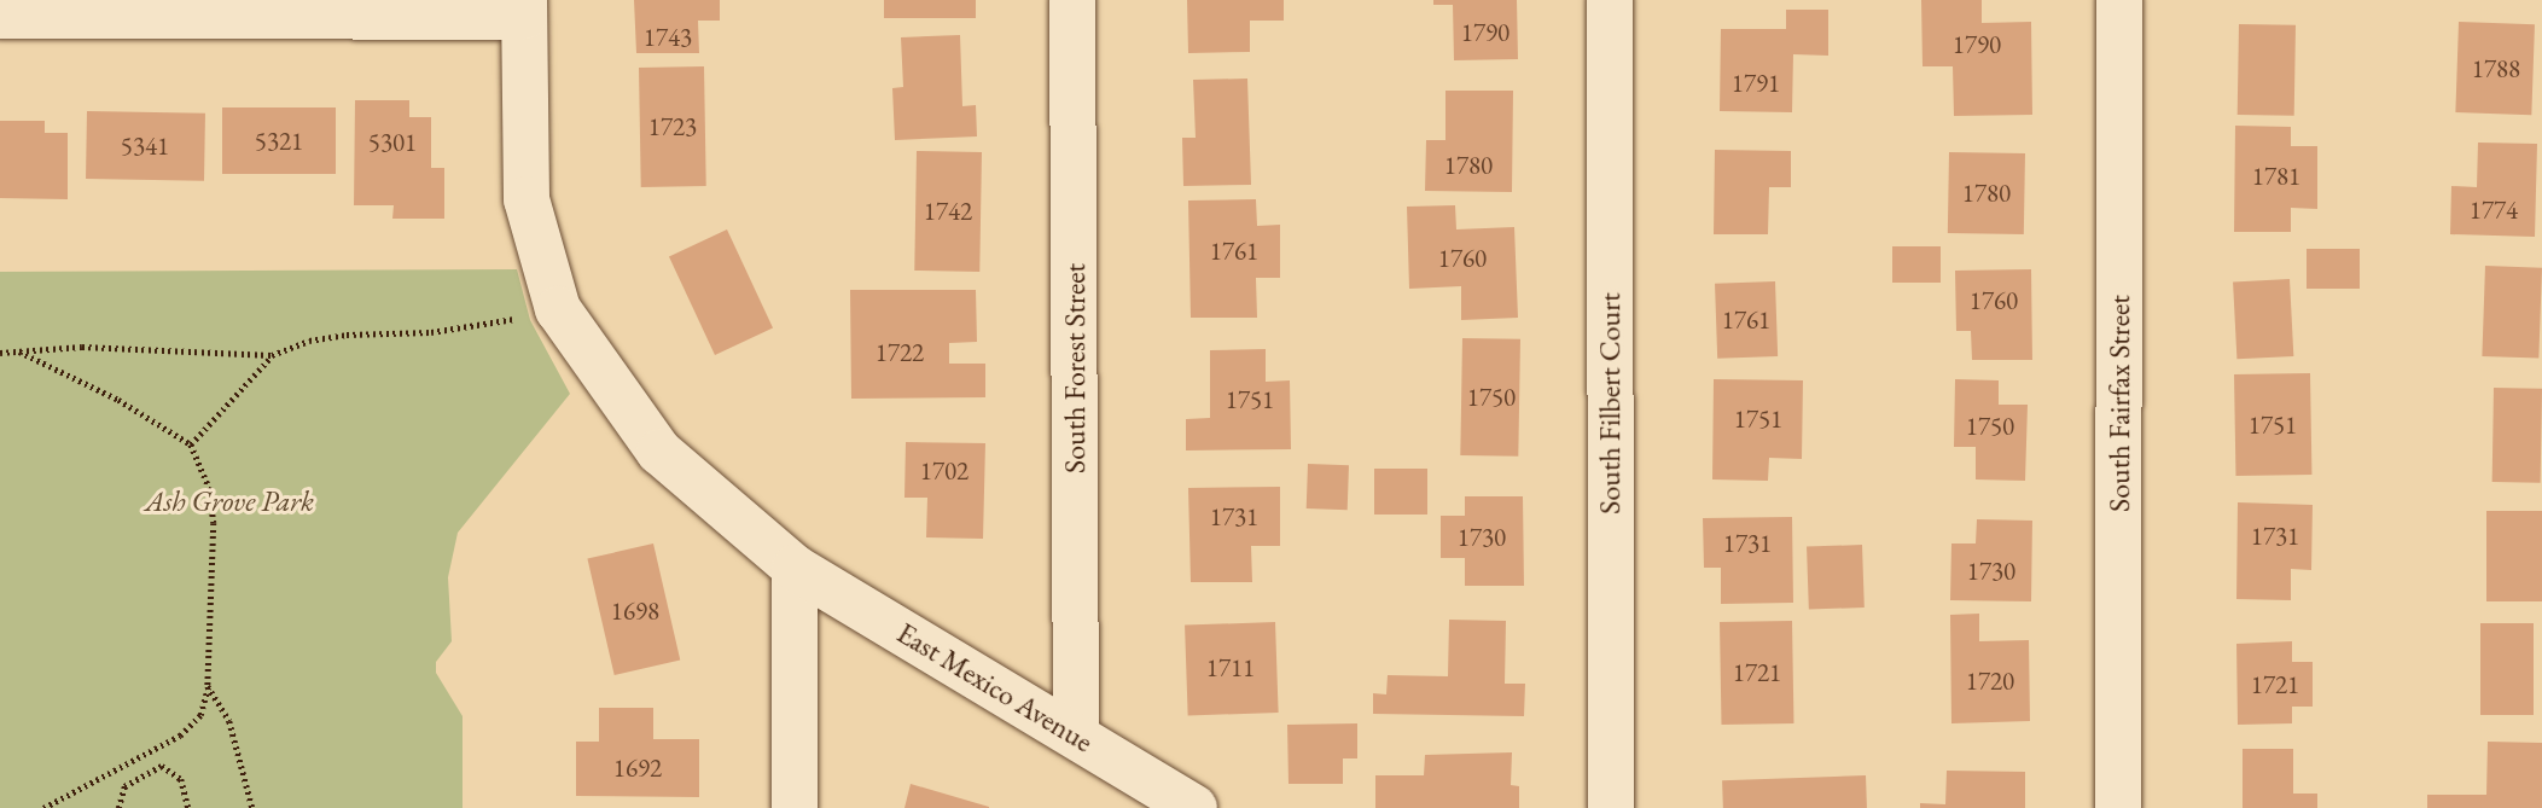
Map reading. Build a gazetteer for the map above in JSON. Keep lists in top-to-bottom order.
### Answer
{
  "streets": {
    "street": [
      "South Forest Street",
      "South Filbert Court",
      "South Fairfax Street",
      "East Mexico Avenue"
    ]
  },
  "crossings": [
    ["South Forest Street", "East Mexico Avenue"]
  ],
  "parks": ["Ash Grove Park"],
  "house_numbers": [
    "1790",
    "1743",
    "1790",
    "1788",
    "1791",
    "1723",
    "5321",
    "5301",
    "5341",
    "1780",
    "1781",
    "1780",
    "1774",
    "1742",
    "1761",
    "1760",
    "1760",
    "1761",
    "1722",
    "1750",
    "1751",
    "1751",
    "1751",
    "1750",
    "1702",
    "1731",
    "1731",
    "1730",
    "1731",
    "1730",
    "1698",
    "1711",
    "1721",
    "1720",
    "1721",
    "1692"
  ]
}
